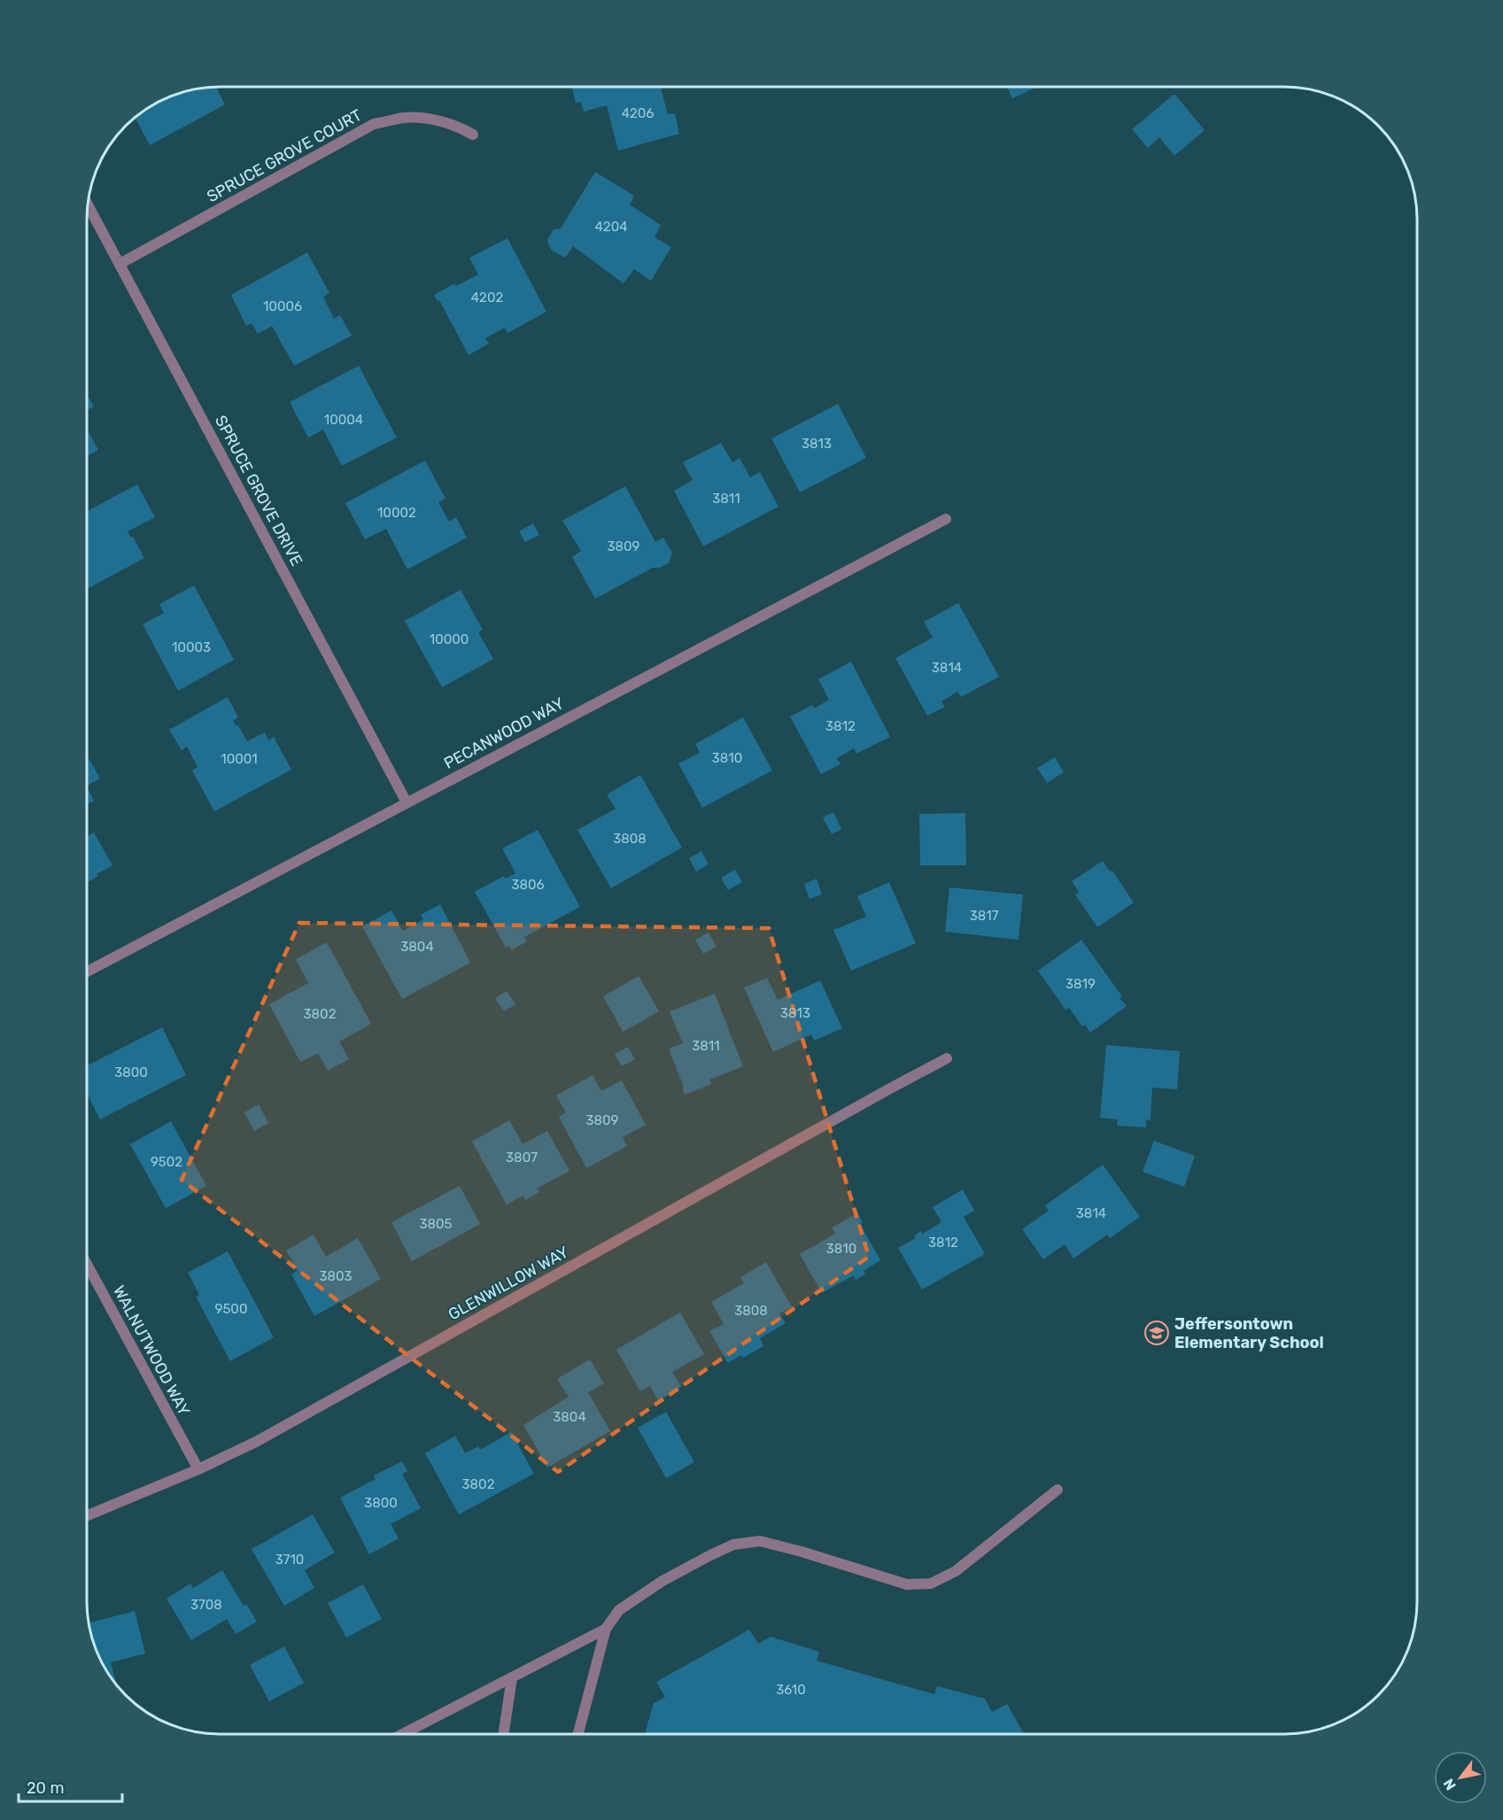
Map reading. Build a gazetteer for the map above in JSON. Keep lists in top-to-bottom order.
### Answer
{
  "streets": {
    "street": [
      "SPRUCE GROVE COURT",
      "SPRUCE GROVE DRIVE",
      "PECANWOOD WAY",
      "GLENWILLOW WAY",
      "WALNUTWOOD WAY"
    ]
  },
  "crossings": [
    ["SPRUCE GROVE COURT", "SPRUCE GROVE DRIVE"],
    ["SPRUCE GROVE DRIVE", "PECANWOOD WAY"],
    ["GLENWILLOW WAY", "WALNUTWOOD WAY"]
  ],
  "places": {
    "school or university": ["Jeffersontown Elementary School"]
  },
  "house_numbers": [
    "4206",
    "4204",
    "4202",
    "10006",
    "10004",
    "3813",
    "3811",
    "10002",
    "3809",
    "10000",
    "10003",
    "3814",
    "3812",
    "3810",
    "10001",
    "3808",
    "3806",
    "3817",
    "3804",
    "3819",
    "3813",
    "3802",
    "3811",
    "3800",
    "3809",
    "3807",
    "9502",
    "3814",
    "3805",
    "3812",
    "3810",
    "3803",
    "9500",
    "3808",
    "3804",
    "3802",
    "3800",
    "3710",
    "3708",
    "3610"
  ],
  "scale_bar": "20 m",
  "north": "bottom left"
}
